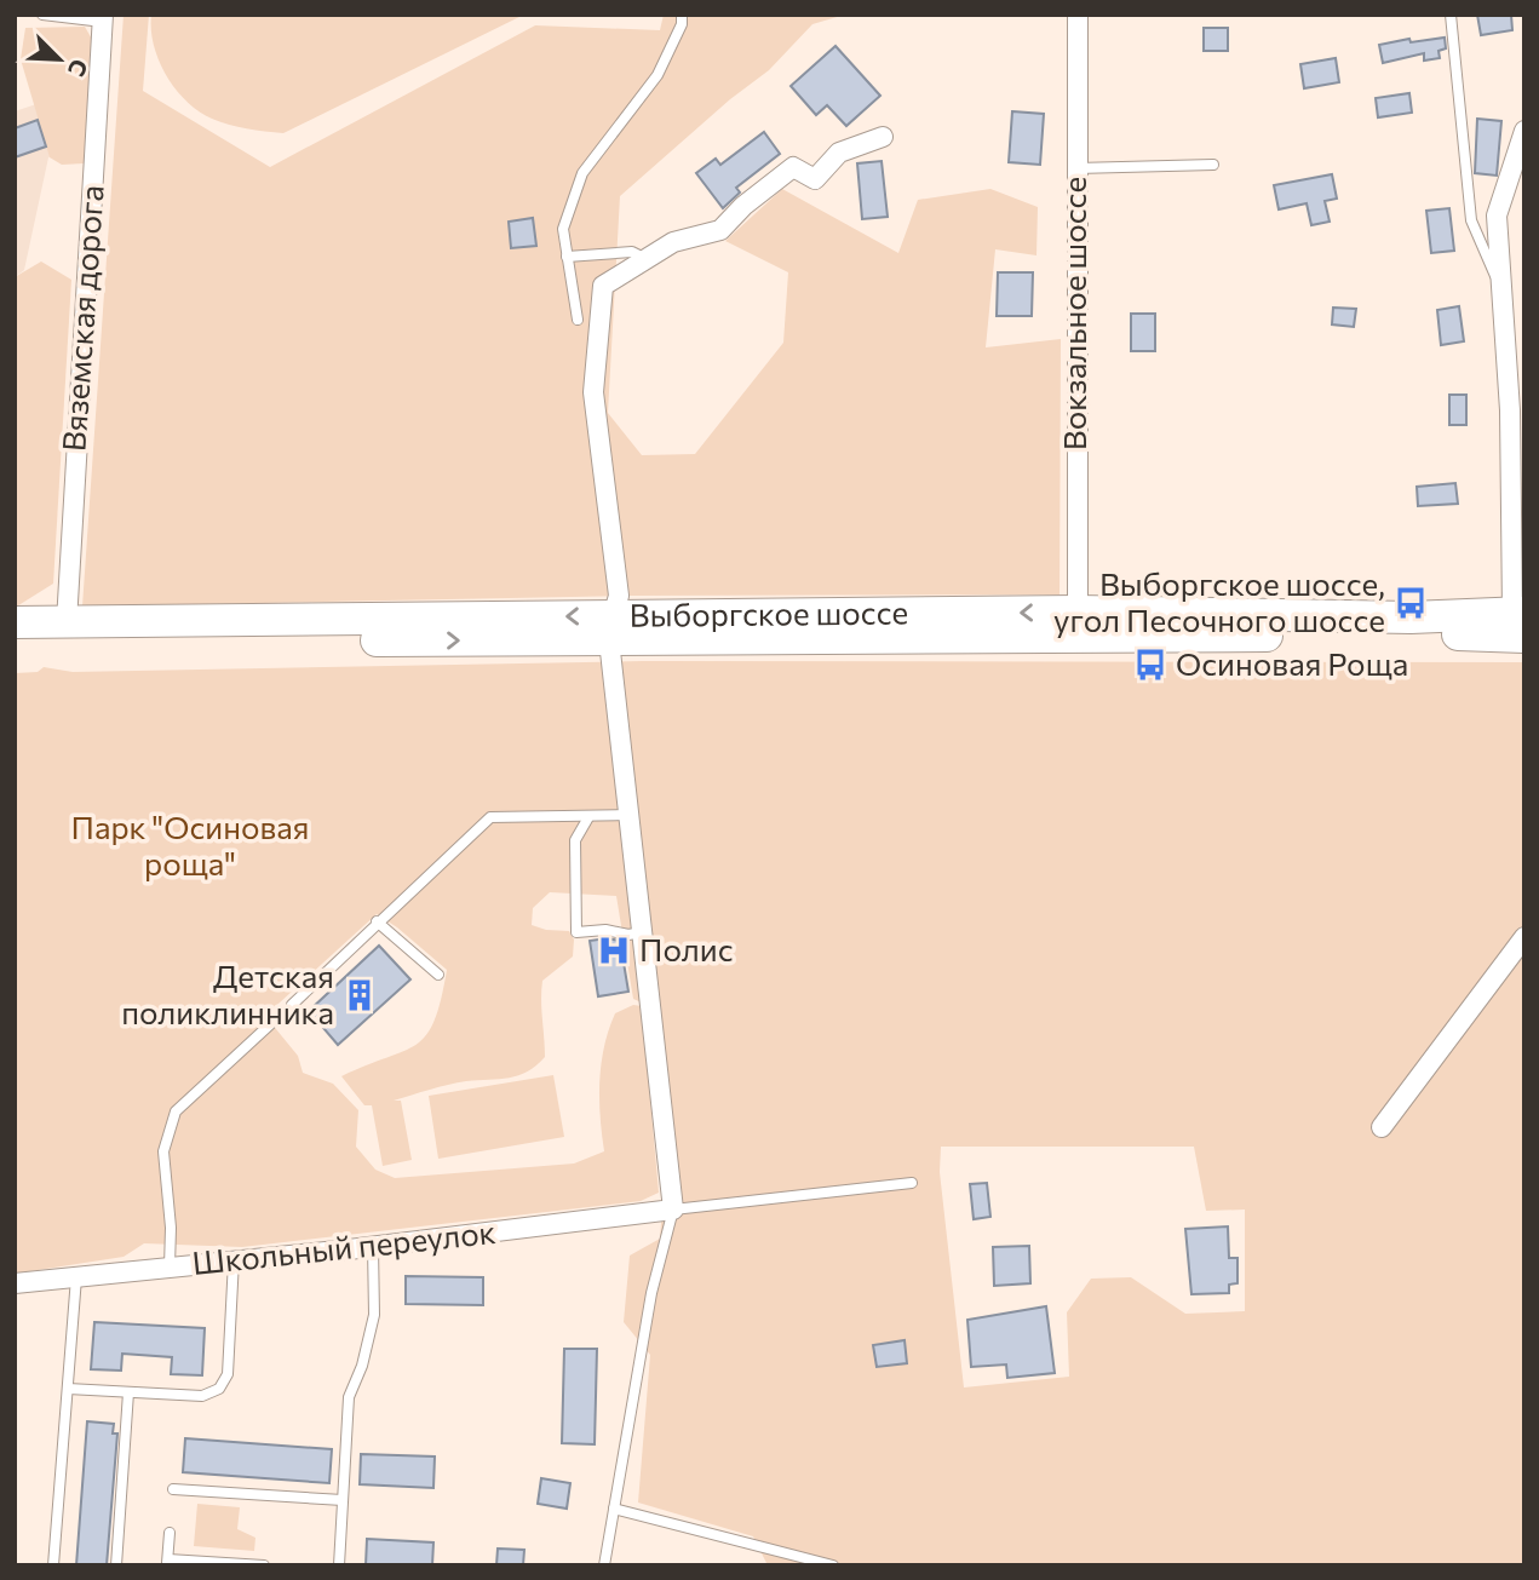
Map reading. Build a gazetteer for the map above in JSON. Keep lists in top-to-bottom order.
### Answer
{
  "streets": {
    "main road": ["Выборгское шоссе"],
    "street": ["Вокзальное шоссе", "Вяземская дорога", "Школьный переулок"]
  },
  "crossings": [
    ["Вокзальное шоссе", "Выборгское шоссе"],
    ["Вяземская дорога", "Выборгское шоссе"]
  ],
  "parks": ["Парк \"Осиновая роща\""],
  "places": {
    "bus stop": ["Выборгское шоссе, угол Песочного шоссе", "Осиновая Роща"],
    "hospital": ["Полис"],
    "building": ["Детская поликлинника"]
  },
  "north": "bottom right"
}
